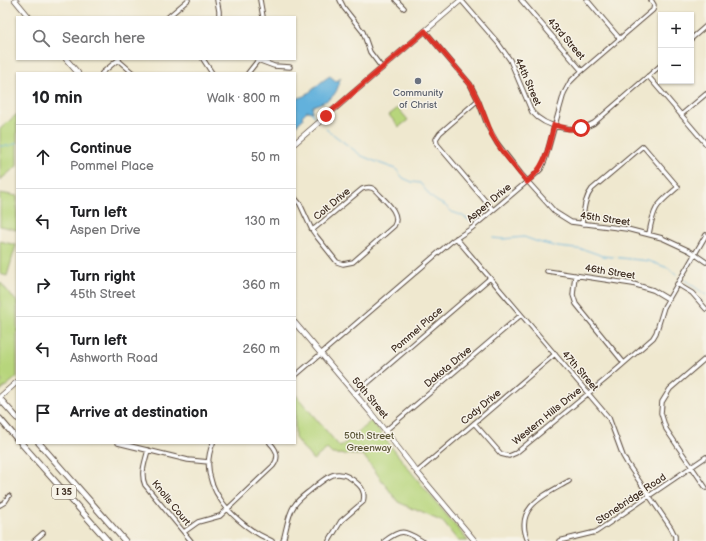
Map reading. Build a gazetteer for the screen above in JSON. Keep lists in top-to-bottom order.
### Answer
{
  "streets": {
    "highway": ["I 35"],
    "main road": ["50th Street"],
    "street": [
      "43rd Street",
      "44th Street",
      "Aspen Drive",
      "Colt Drive",
      "45th Street",
      "46th Street",
      "Pommel Place",
      "Dakota Drive",
      "47th Street",
      "Cody Drive",
      "Western Hills Drive",
      "Stonebridge Road",
      "Knolls Court"
    ]
  },
  "crossings": [
    ["43rd Street", "Aspen Drive"],
    ["44th Street", "Aspen Drive"],
    ["Aspen Drive", "45th Street"],
    ["Aspen Drive", "47th Street"],
    ["Aspen Drive", "50th Street"],
    ["45th Street", "Western Hills Drive"],
    ["46th Street", "Western Hills Drive"],
    ["Pommel Place", "47th Street"],
    ["Pommel Place", "50th Street"],
    ["Dakota Drive", "47th Street"],
    ["Dakota Drive", "50th Street"],
    ["47th Street", "Cody Drive"],
    ["47th Street", "Western Hills Drive"],
    ["47th Street", "Stonebridge Road"],
    ["50th Street", "Cody Drive"],
    ["Cody Drive", "Western Hills Drive"]
  ],
  "parks": ["50th Street Greenway"],
  "places": ["Community of Christ"],
  "page": {
    "map_buttons": ["+", "−"],
    "search": "Search here",
    "heading": ["10 min", "Walk · 800 m"],
    "list": [
      ["Continue", "Pommel Place", "50 m"],
      ["Turn left", "Aspen Drive", "130 m"],
      ["Turn right", "45th Street", "360 m"],
      ["Turn left", "Ashworth Road", "260 m"],
      "Arrive at destination"
    ]
  }
}
